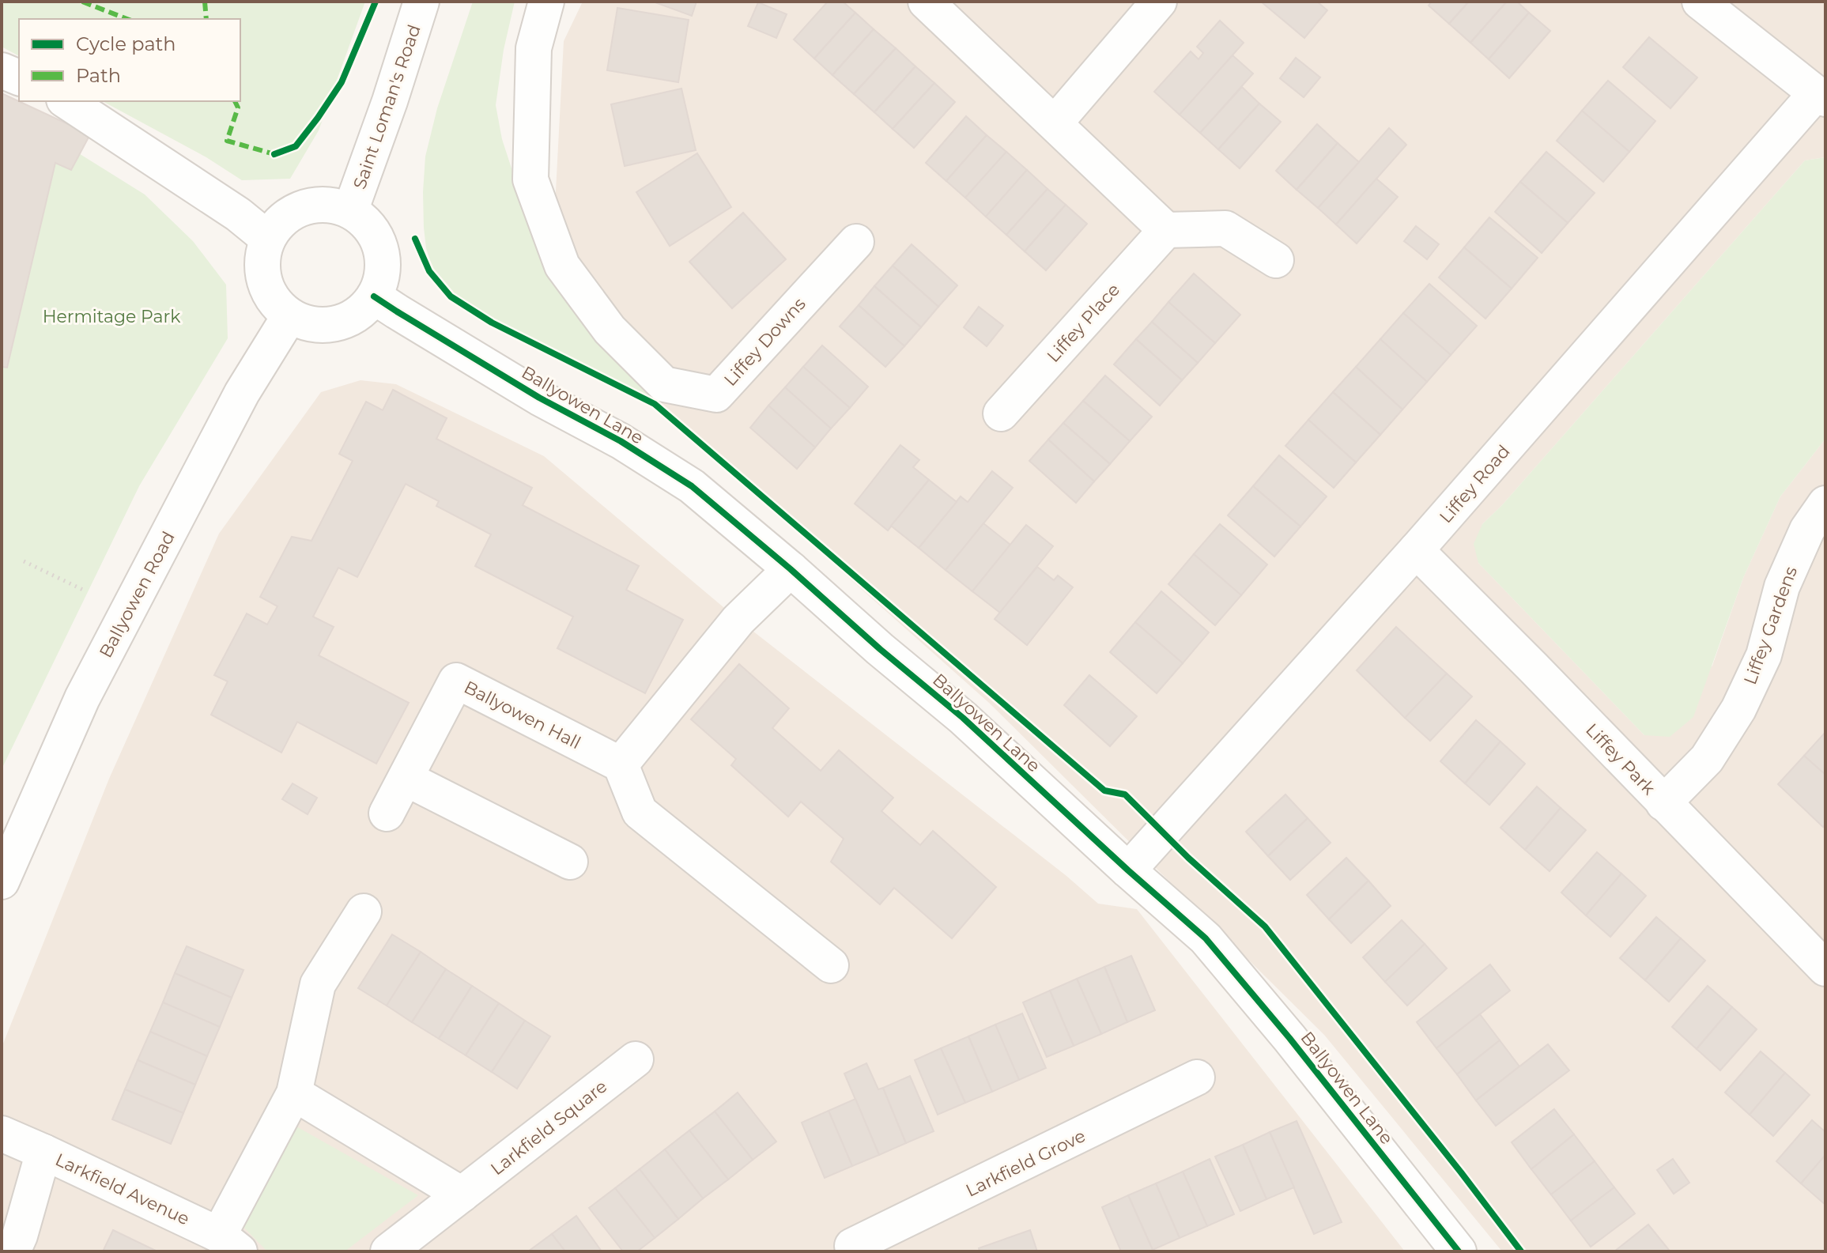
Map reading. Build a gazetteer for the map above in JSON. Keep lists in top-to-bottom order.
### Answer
{
  "streets": {
    "street": [
      "Saint Loman's Road",
      "Liffey Place",
      "Liffey Downs",
      "Ballyowen Lane",
      "Liffey Road",
      "Ballyowen Road",
      "Liffey Gardens",
      "Ballyowen Hall",
      "Liffey Park",
      "Larkfield Square",
      "Larkfield Grove",
      "Larkfield Avenue"
    ]
  },
  "crossings": [
    ["Saint Loman's Road", "Ballyowen Lane"],
    ["Saint Loman's Road", "Ballyowen Road"],
    ["Ballyowen Lane", "Liffey Road"],
    ["Ballyowen Lane", "Ballyowen Road"],
    ["Liffey Road", "Liffey Park"],
    ["Liffey Gardens", "Liffey Park"]
  ],
  "parks": ["Hermitage Park"],
  "legend": ["Cycle path", "Path"]
}
